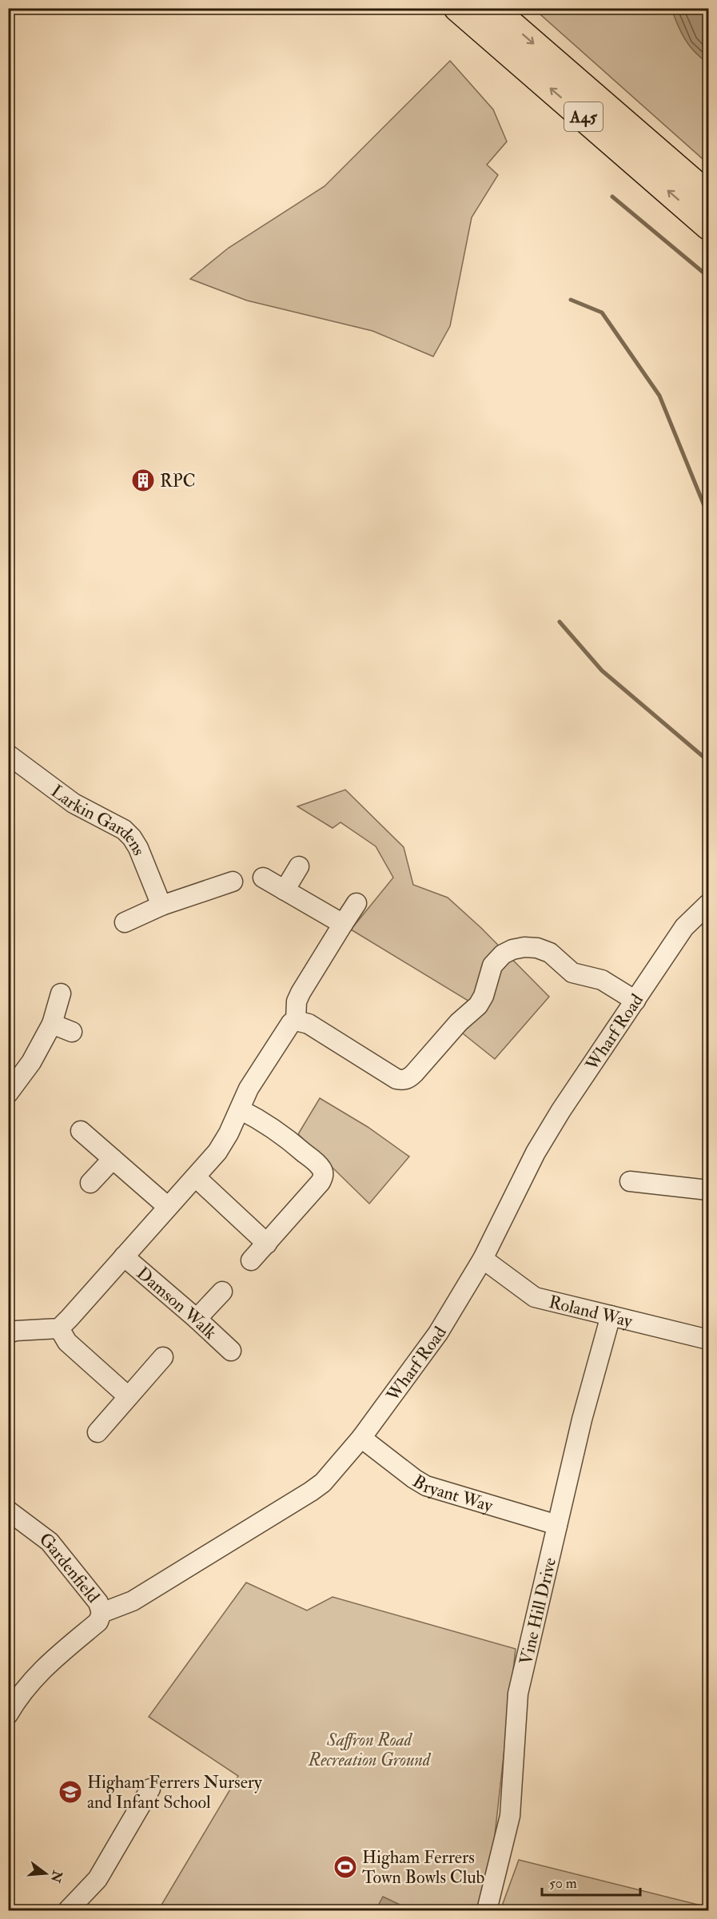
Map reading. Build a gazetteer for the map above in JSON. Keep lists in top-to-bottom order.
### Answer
{
  "streets": {
    "highway": ["A45"],
    "street": [
      "Larkin Gardens",
      "Wharf Road",
      "Damson Walk",
      "Roland Way",
      "Bryant Way",
      "Gardenfield",
      "Vine Hill Drive"
    ]
  },
  "crossings": [
    ["Wharf Road", "Roland Way"],
    ["Wharf Road", "Bryant Way"],
    ["Wharf Road", "Gardenfield"],
    ["Roland Way", "Vine Hill Drive"],
    ["Bryant Way", "Vine Hill Drive"]
  ],
  "parks": ["Saffron Road Recreation Ground"],
  "places": {
    "building": ["RPC"],
    "school or university": ["Higham Ferrers Nursery and Infant School"],
    "sports": ["Higham Ferrers Town Bowls Club"]
  },
  "scale_bar": "50 m",
  "north": "right"
}
